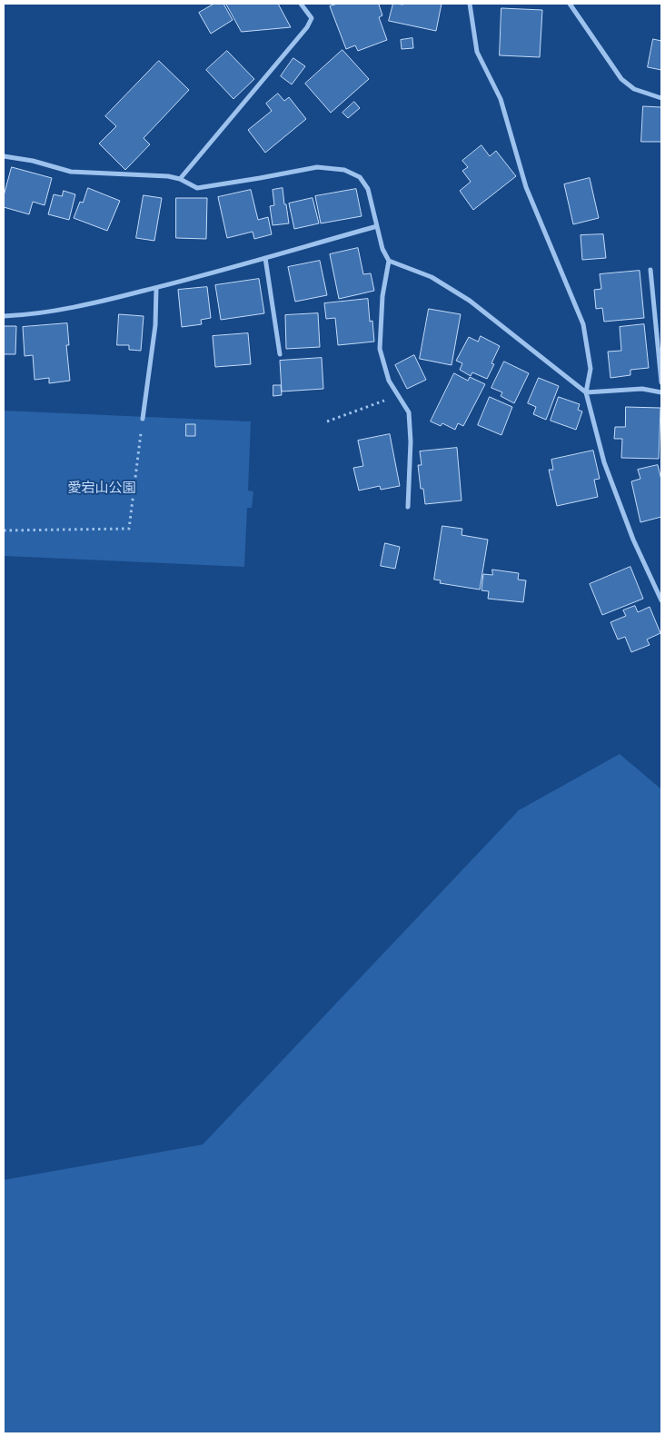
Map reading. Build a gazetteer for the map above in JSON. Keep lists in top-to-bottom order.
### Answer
{
  "parks": ["愛宕山公園"]
}
